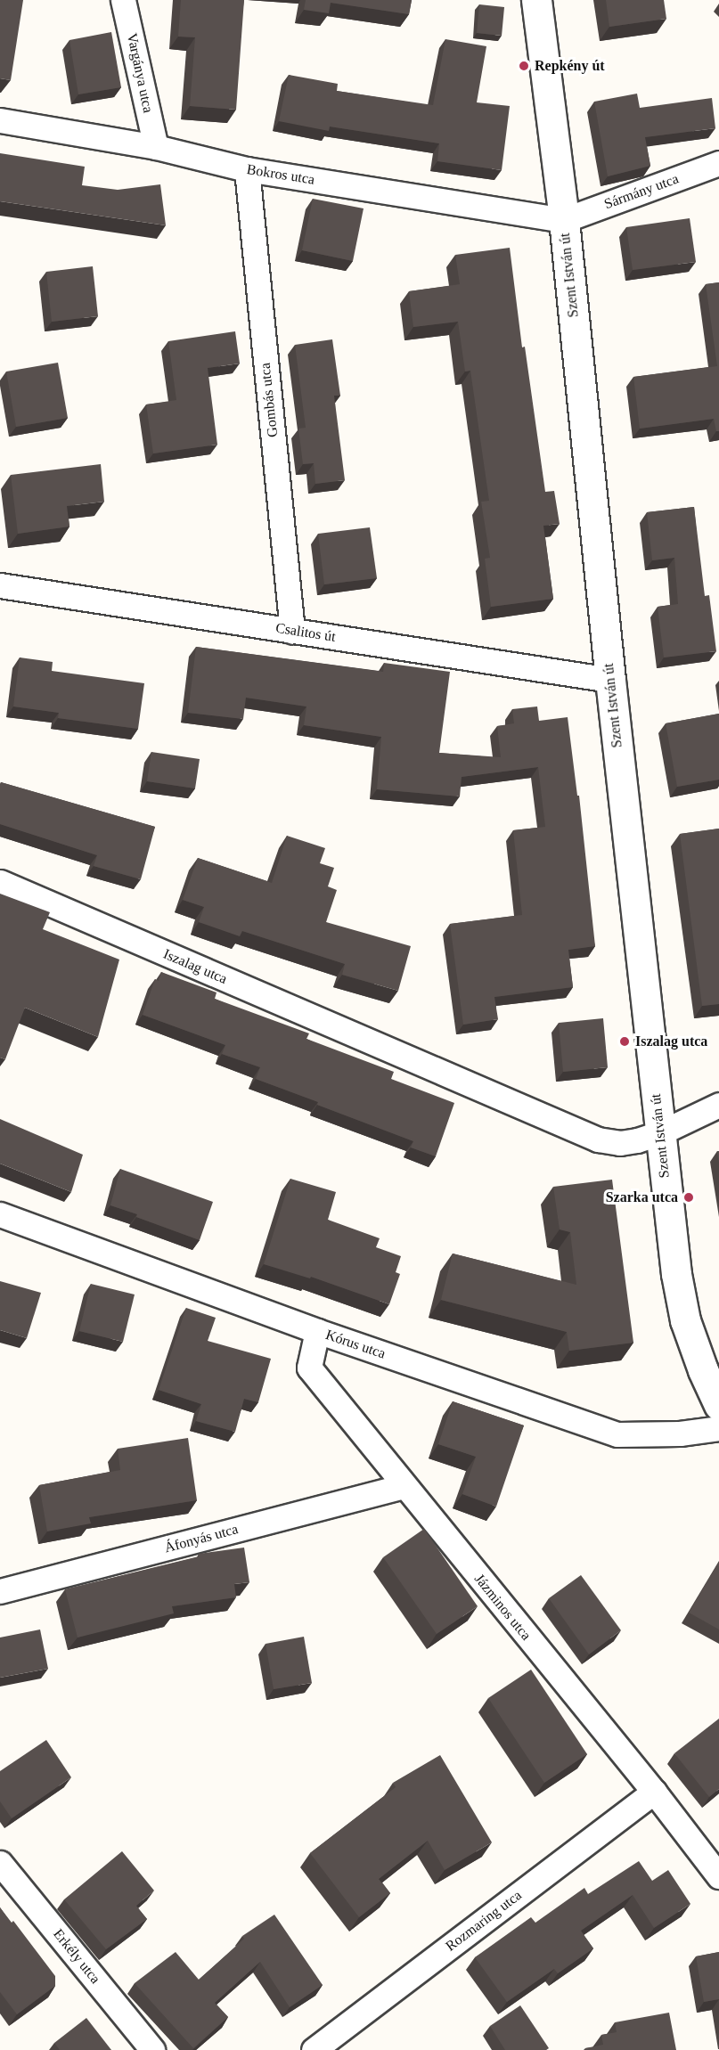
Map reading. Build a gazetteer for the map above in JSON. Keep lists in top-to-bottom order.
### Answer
{
  "streets": {
    "street": [
      "Vargánya utca",
      "Bokros utca",
      "Sármány utca",
      "Szent István út",
      "Gombás utca",
      "Csalitos út",
      "Iszalag utca",
      "Kórus utca",
      "Áfonyás utca",
      "Jázminos utca",
      "Rozmaring utca",
      "Erkély utca"
    ]
  },
  "crossings": [
    ["Vargánya utca", "Bokros utca"],
    ["Bokros utca", "Sármány utca"],
    ["Bokros utca", "Szent István út"],
    ["Bokros utca", "Gombás utca"],
    ["Sármány utca", "Szent István út"],
    ["Szent István út", "Csalitos út"],
    ["Szent István út", "Iszalag utca"],
    ["Gombás utca", "Csalitos út"],
    ["Kórus utca", "Jázminos utca"],
    ["Áfonyás utca", "Jázminos utca"],
    ["Jázminos utca", "Rozmaring utca"]
  ],
  "places": ["Repkény út", "Iszalag utca", "Szarka utca"]
}
